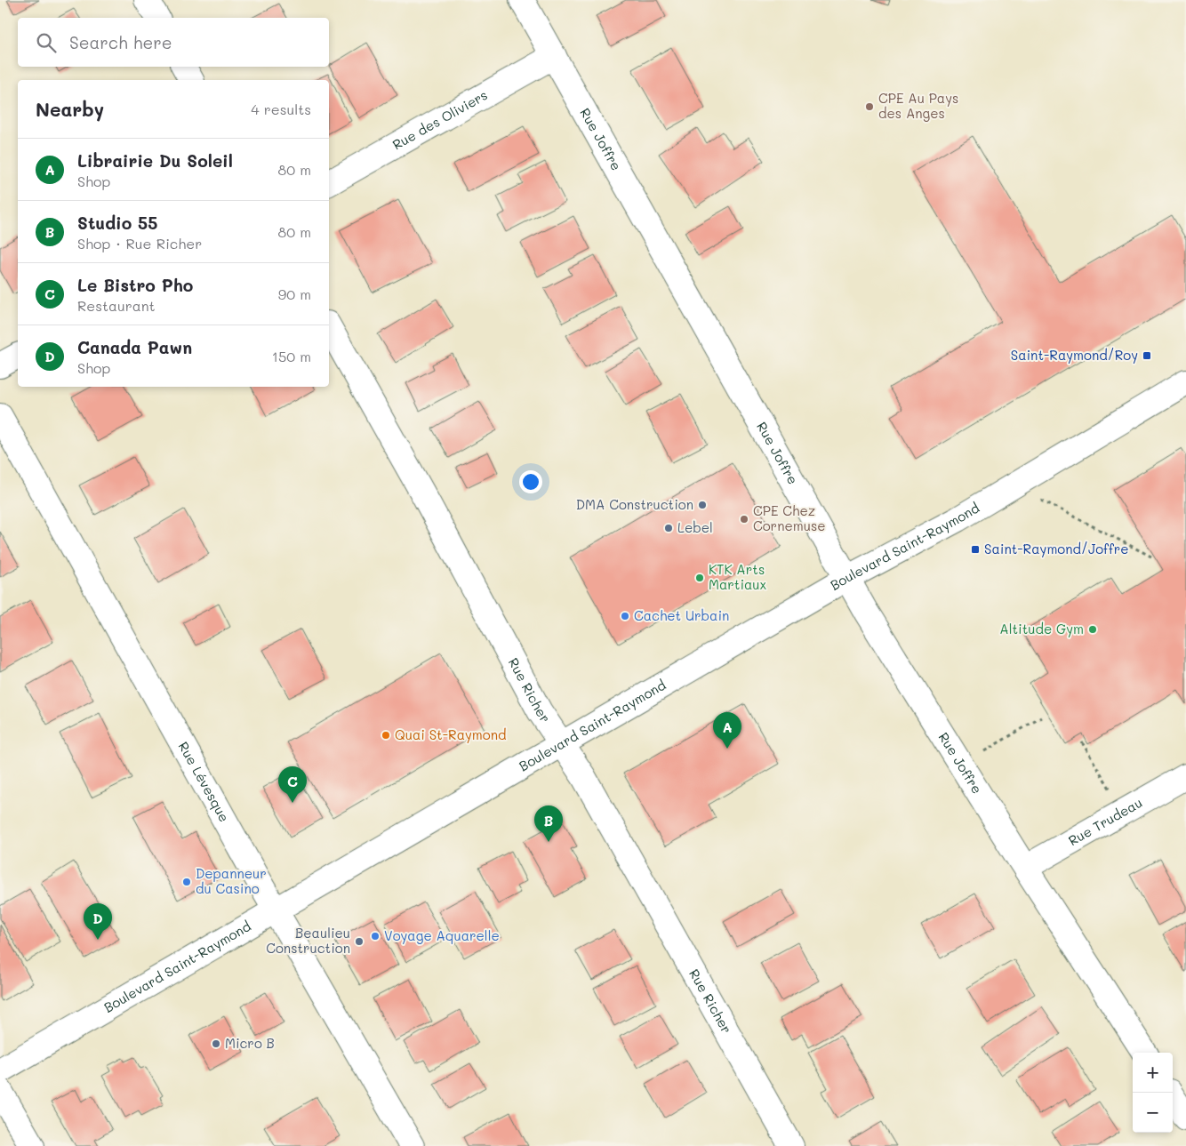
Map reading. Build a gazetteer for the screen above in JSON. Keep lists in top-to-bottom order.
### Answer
{
  "streets": {
    "street": [
      "Rue des Oliviers",
      "Rue Joffre",
      "Boulevard Saint-Raymond",
      "Rue Richer",
      "Rue Lévesque",
      "Rue Trudeau"
    ]
  },
  "crossings": [
    ["Rue des Oliviers", "Rue Joffre"],
    ["Rue Joffre", "Boulevard Saint-Raymond"],
    ["Rue Joffre", "Rue Trudeau"],
    ["Boulevard Saint-Raymond", "Rue Richer"],
    ["Boulevard Saint-Raymond", "Rue Lévesque"]
  ],
  "places": {
    "other": [
      "CPE Au Pays des Anges",
      "DMA Construction",
      "CPE Chez Cornemuse",
      "Lebel",
      "KTK Arts Martiaux",
      "Cachet Urbain",
      "Altitude Gym",
      "Quai St-Raymond",
      "Depanneur du Casino",
      "Voyage Aquarelle",
      "Beaulieu Construction",
      "Micro B"
    ],
    "transit": ["Saint-Raymond/Roy", "Saint-Raymond/Joffre"]
  },
  "page": {
    "search": "Search here",
    "heading": ["Nearby", "4 results"],
    "list": [
      {
        "mark": "A",
        "name": "Librairie Du Soleil",
        "note": "Shop",
        "value": "80 m"
      },
      {
        "mark": "B",
        "name": "Studio 55",
        "note": "Shop · Rue Richer",
        "value": "80 m"
      },
      {
        "mark": "C",
        "name": "Le Bistro Pho",
        "note": "Restaurant",
        "value": "90 m"
      },
      {
        "mark": "D",
        "name": "Canada Pawn",
        "note": "Shop",
        "value": "150 m"
      }
    ],
    "pins": [
      "A",
      "C",
      "B",
      "D"
    ],
    "map_buttons": ["+", "−"]
  }
}
